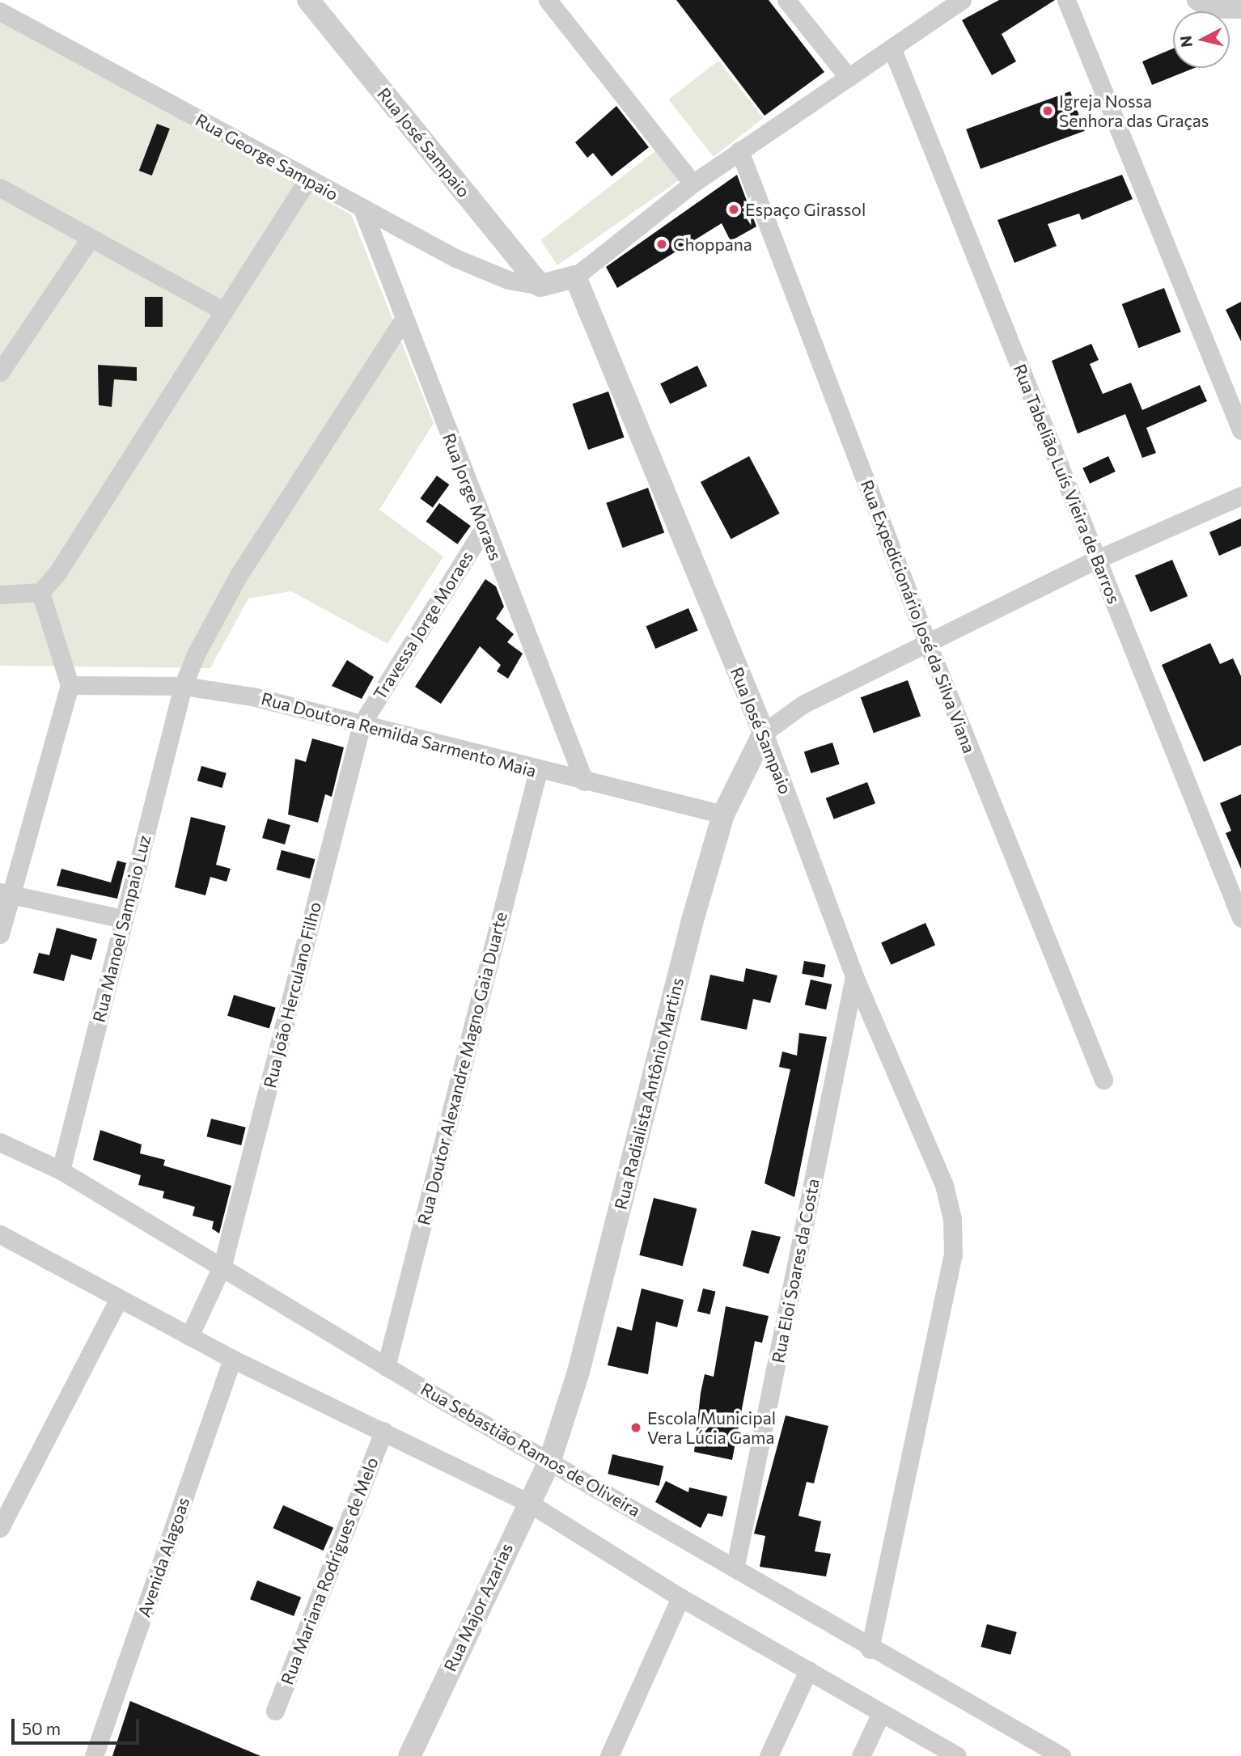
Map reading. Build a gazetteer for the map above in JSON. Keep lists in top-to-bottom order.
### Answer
{
  "streets": {
    "street": [
      "Rua José Sampaio",
      "Rua George Sampaio",
      "Rua Tabelião Luís Vieira de Barros",
      "Rua Jorge Moraes",
      "Rua Expedicionário José da Silva Viana",
      "Travessa Jorge Moraes",
      "Rua Doutora Remilda Sarmento Maia",
      "Rua Manoel Sampaio Luz",
      "Rua João Herculano Filho",
      "Rua Doutor Alexandre Magno Gaia Duarte",
      "Rua Radialista Antônio Martins",
      "Rua Eloi Soares da Costa",
      "Rua Sebastião Ramos de Oliveira",
      "Avenida Alagoas",
      "Rua Mariana Rodrigues de Melo",
      "Rua Major Azarias"
    ]
  },
  "crossings": [
    ["Rua José Sampaio", "Rua George Sampaio"],
    ["Rua José Sampaio", "Rua Radialista Antônio Martins"],
    ["Rua José Sampaio", "Rua Eloi Soares da Costa"],
    ["Rua José Sampaio", "Rua Sebastião Ramos de Oliveira"],
    ["Rua George Sampaio", "Rua Jorge Moraes"],
    ["Rua Jorge Moraes", "Travessa Jorge Moraes"],
    ["Rua Jorge Moraes", "Rua Doutora Remilda Sarmento Maia"],
    ["Rua Jorge Moraes", "Rua Manoel Sampaio Luz"],
    ["Travessa Jorge Moraes", "Rua Doutora Remilda Sarmento Maia"],
    ["Travessa Jorge Moraes", "Rua João Herculano Filho"],
    ["Rua Doutora Remilda Sarmento Maia", "Rua Manoel Sampaio Luz"],
    ["Rua Doutora Remilda Sarmento Maia", "Rua João Herculano Filho"],
    ["Rua Doutora Remilda Sarmento Maia", "Rua Doutor Alexandre Magno Gaia Duarte"],
    ["Rua Doutora Remilda Sarmento Maia", "Rua Radialista Antônio Martins"],
    ["Rua Manoel Sampaio Luz", "Rua Sebastião Ramos de Oliveira"],
    ["Rua João Herculano Filho", "Rua Sebastião Ramos de Oliveira"],
    ["Rua Doutor Alexandre Magno Gaia Duarte", "Rua Sebastião Ramos de Oliveira"],
    ["Rua Radialista Antônio Martins", "Rua Sebastião Ramos de Oliveira"],
    ["Rua Radialista Antônio Martins", "Rua Major Azarias"],
    ["Rua Eloi Soares da Costa", "Rua Sebastião Ramos de Oliveira"],
    ["Rua Sebastião Ramos de Oliveira", "Rua Major Azarias"]
  ],
  "places": [
    "Igreja Nossa Senhora das Graças",
    "Espaço Girassol",
    "Choppana",
    "Escola Municipal Vera Lúcia Gama"
  ],
  "scale_bar": "50 m",
  "north": "left"
}
